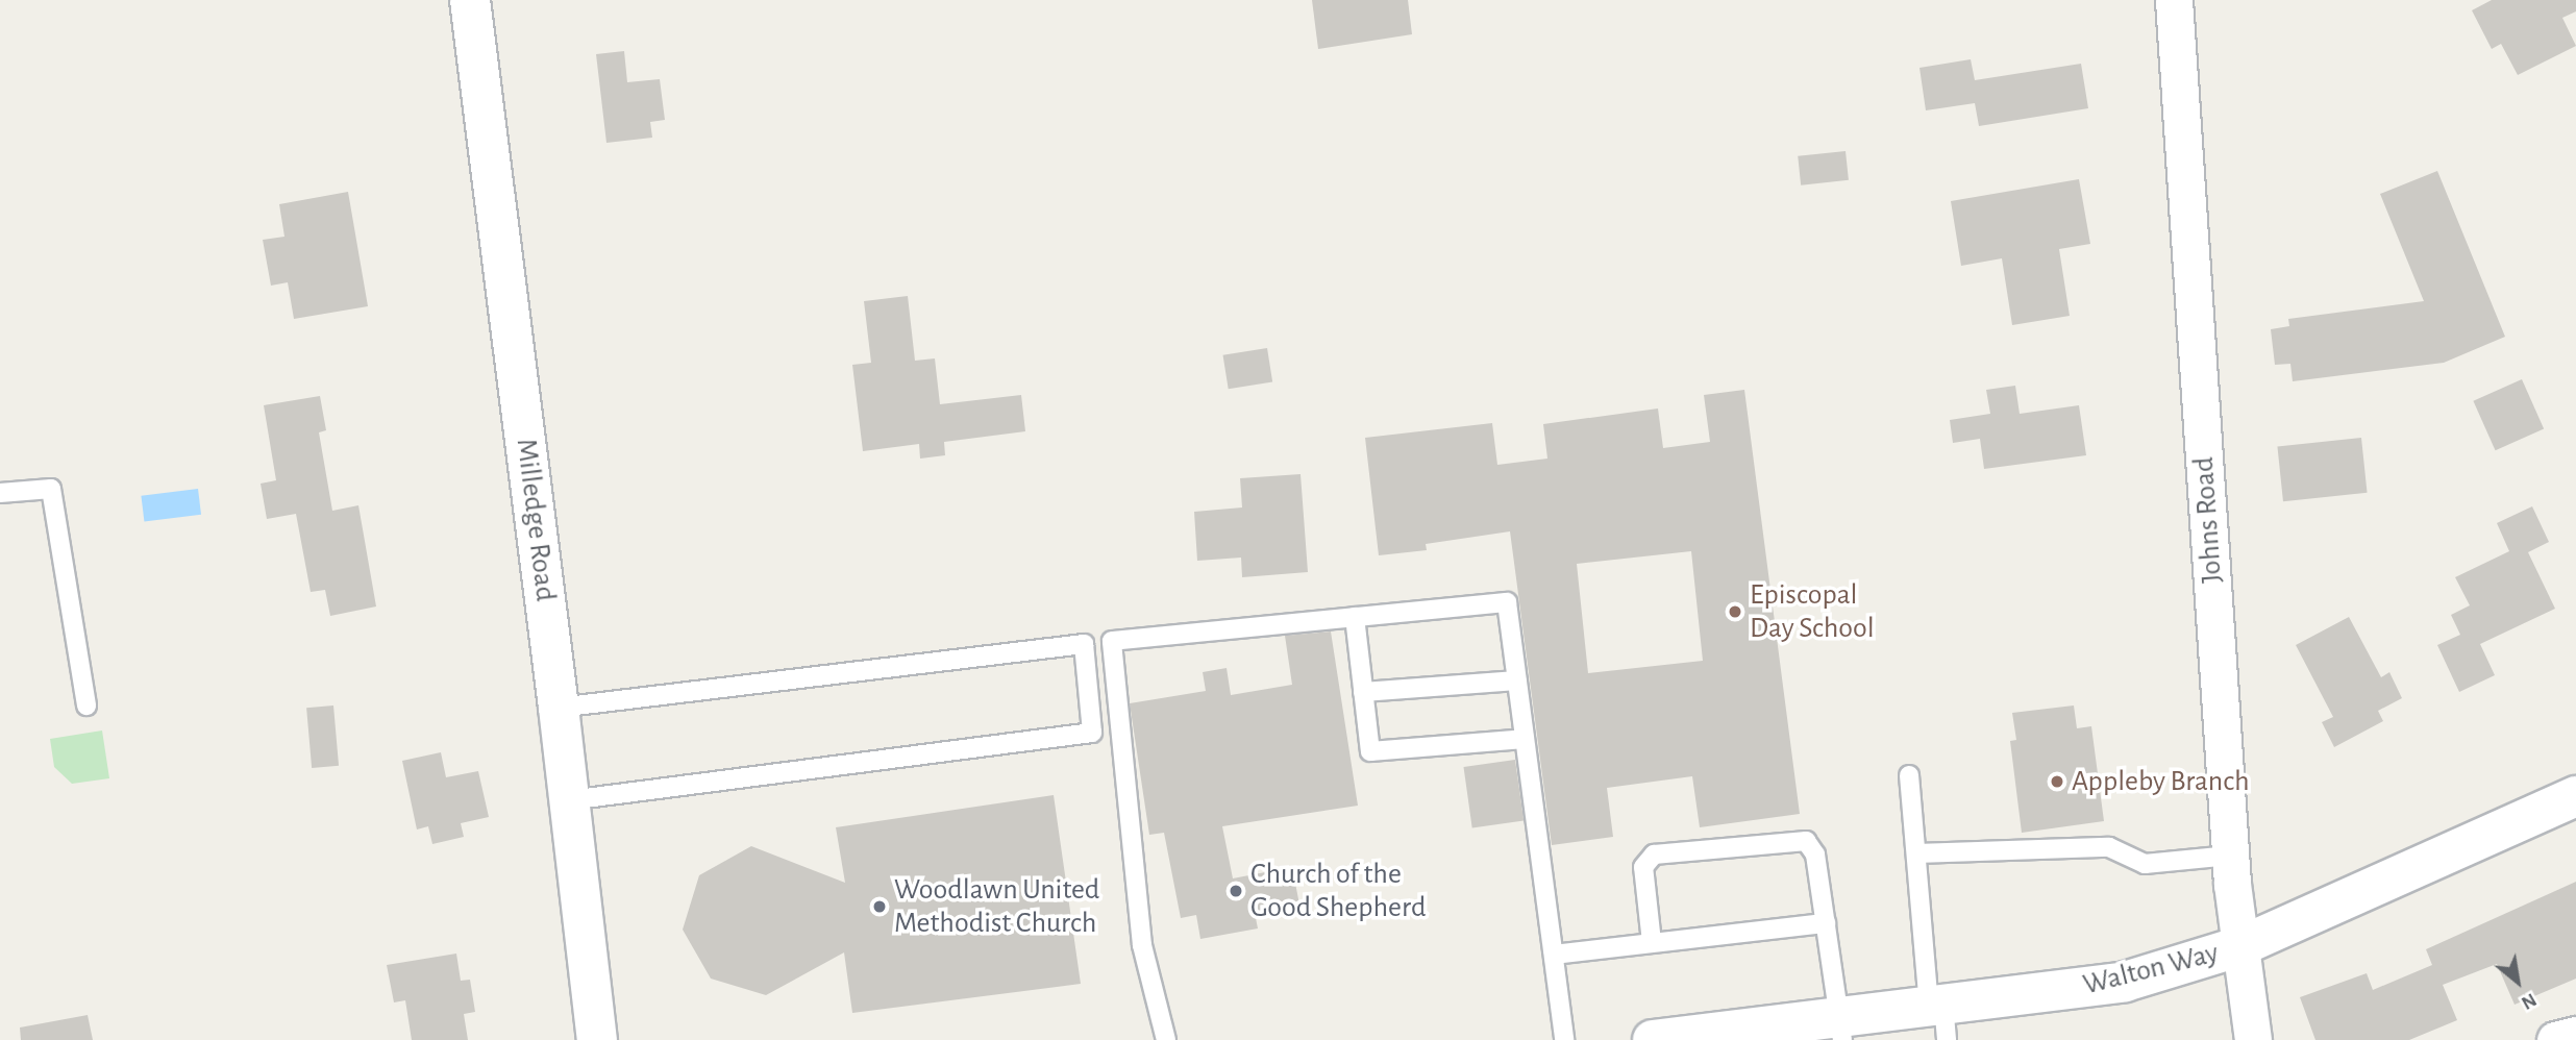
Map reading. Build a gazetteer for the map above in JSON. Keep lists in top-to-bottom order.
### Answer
{
  "streets": {
    "street": ["Milledge Road", "Johns Road", "Walton Way"]
  },
  "crossings": [
    ["Johns Road", "Walton Way"]
  ],
  "places": [
    "Episcopal Day School",
    "Appleby Branch",
    "Church of the Good Shepherd",
    "Woodlawn United Methodist Church"
  ],
  "north": "bottom right"
}
